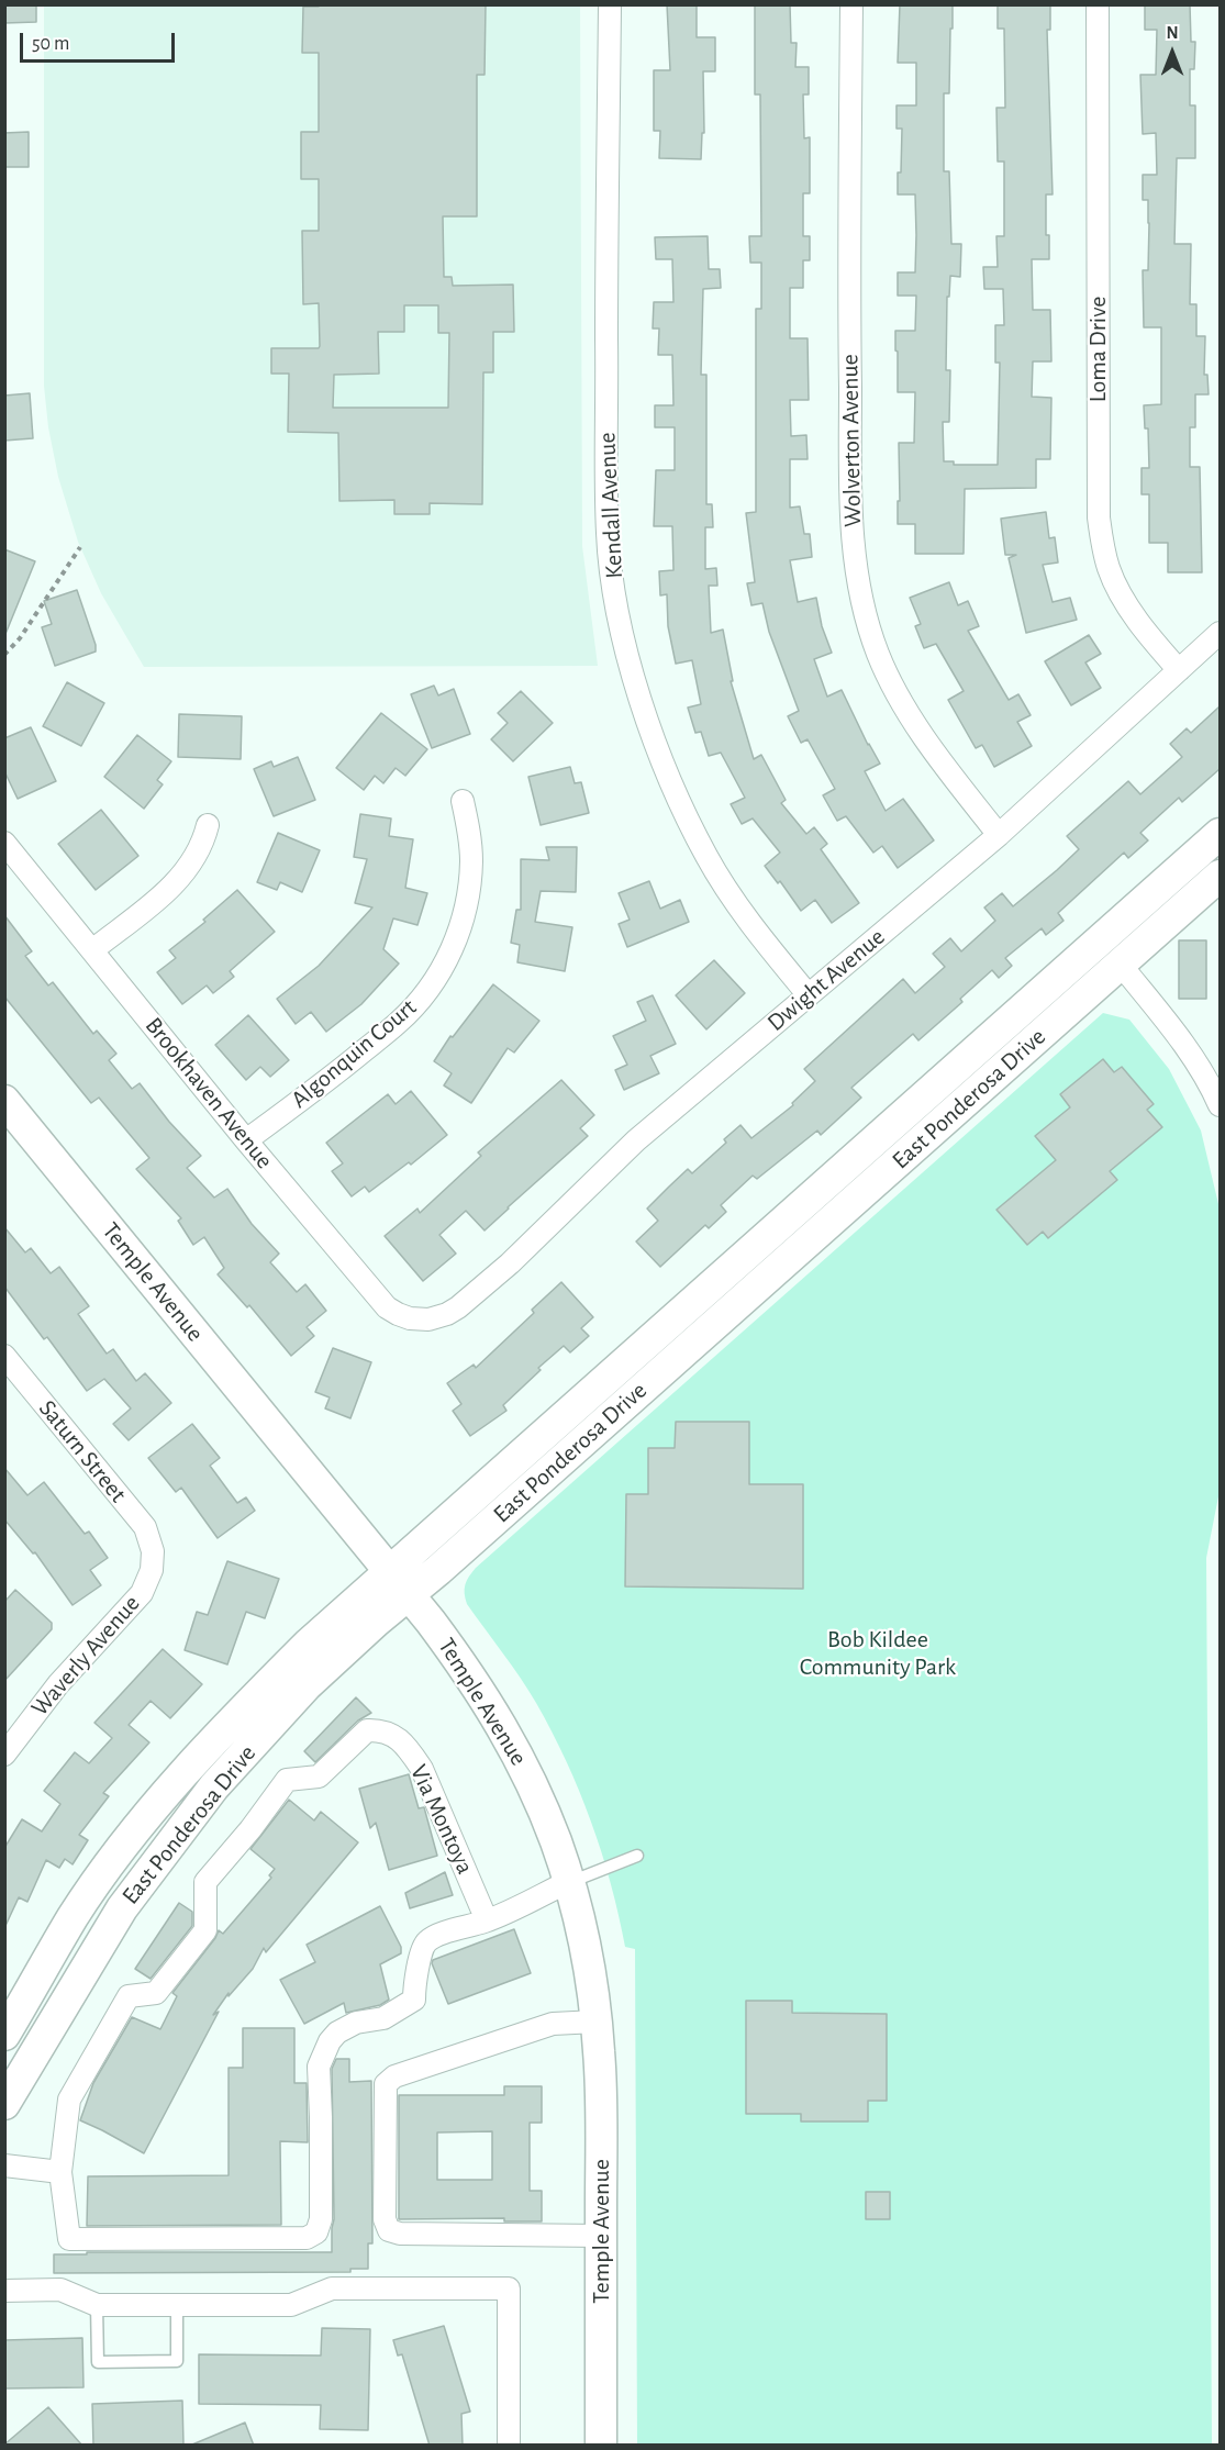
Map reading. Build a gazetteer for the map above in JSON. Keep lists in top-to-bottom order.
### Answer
{
  "streets": {
    "main road": ["East Ponderosa Drive", "Temple Avenue"],
    "street": [
      "Loma Drive",
      "Wolverton Avenue",
      "Kendall Avenue",
      "Dwight Avenue",
      "Algonquin Court",
      "Brookhaven Avenue",
      "Saturn Street",
      "Waverly Avenue",
      "Via Montoya"
    ]
  },
  "crossings": [
    ["Loma Drive", "Dwight Avenue"],
    ["Wolverton Avenue", "Dwight Avenue"],
    ["Kendall Avenue", "Dwight Avenue"],
    ["Dwight Avenue", "Brookhaven Avenue"],
    ["Algonquin Court", "Brookhaven Avenue"],
    ["East Ponderosa Drive", "Temple Avenue"],
    ["Temple Avenue", "Via Montoya"],
    ["Saturn Street", "Waverly Avenue"]
  ],
  "parks": ["Bob Kildee Community Park"],
  "scale_bar": "50 m",
  "north": "top"
}
